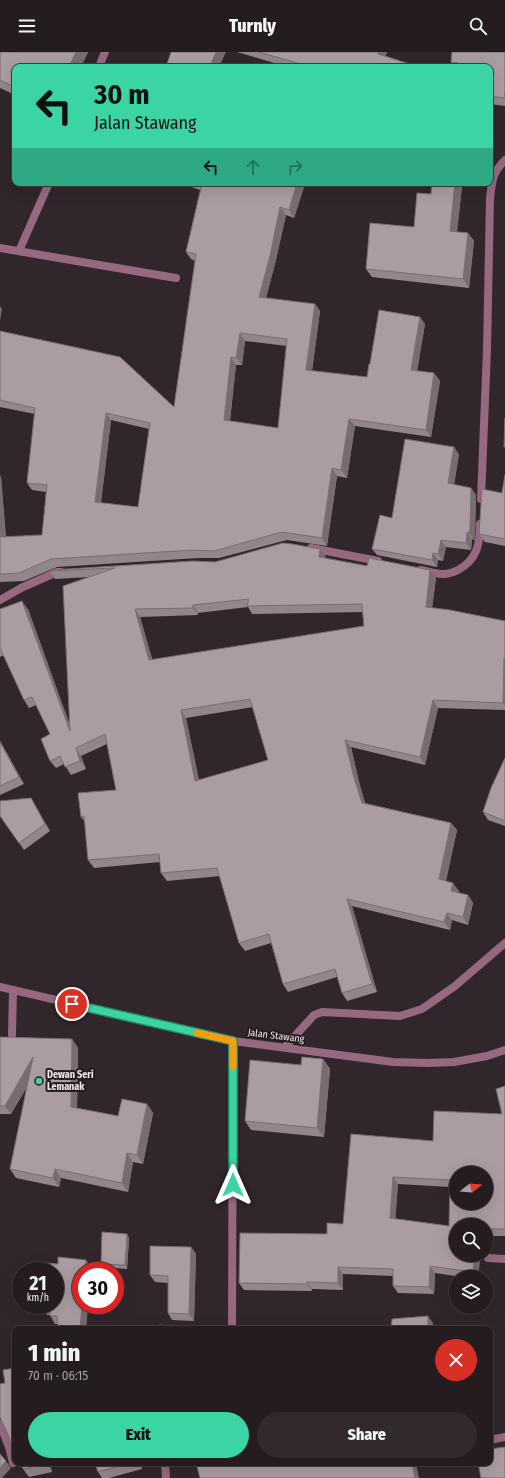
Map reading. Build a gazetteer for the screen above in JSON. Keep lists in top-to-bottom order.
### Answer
{
  "streets": {
    "street": ["Jalan Stawang"]
  },
  "places": ["Dewan Seri Lemanak"],
  "north": "right",
  "page": {
    "header": "Turnly",
    "turn": ["30 m", "Jalan Stawang"],
    "speed": "21 km/h",
    "limit": "30",
    "heading": ["1 min", "70 m · 06:15"],
    "buttons": ["Exit", "Share"]
  }
}
